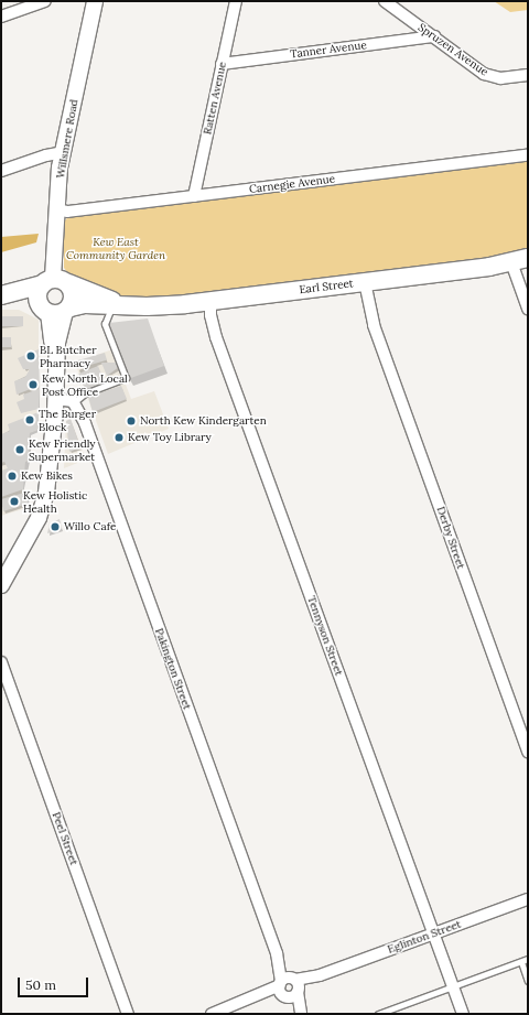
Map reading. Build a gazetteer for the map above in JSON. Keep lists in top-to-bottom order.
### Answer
{
  "streets": {
    "main road": ["Willsmere Road", "Earl Street"],
    "street": [
      "Tanner Avenue",
      "Spruzen Avenue",
      "Ratten Avenue",
      "Carnegie Avenue",
      "Derby Street",
      "Tennyson Street",
      "Pakington Street",
      "Peel Street",
      "Eglinton Street"
    ]
  },
  "crossings": [
    ["Tanner Avenue", "Spruzen Avenue"],
    ["Tanner Avenue", "Ratten Avenue"],
    ["Ratten Avenue", "Carnegie Avenue"],
    ["Willsmere Road", "Carnegie Avenue"],
    ["Willsmere Road", "Earl Street"],
    ["Earl Street", "Derby Street"],
    ["Earl Street", "Tennyson Street"],
    ["Tennyson Street", "Eglinton Street"],
    ["Pakington Street", "Eglinton Street"]
  ],
  "parks": ["Kew East Community Garden"],
  "places": [
    "BL Butcher Pharmacy",
    "Kew North Local Post Office",
    "The Burger Block",
    "North Kew Kindergarten",
    "Kew Toy Library",
    "Kew Friendly Supermarket",
    "Kew Bikes",
    "Kew Holistic Health",
    "Willo Cafe"
  ],
  "scale_bar": "50 m"
}
